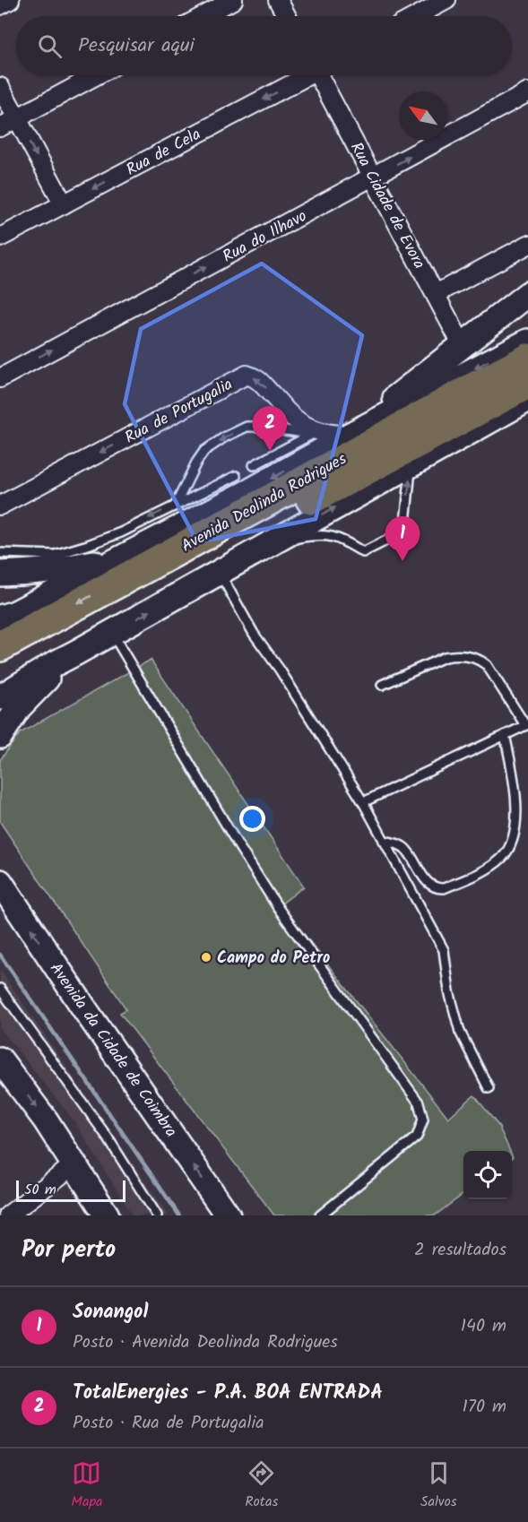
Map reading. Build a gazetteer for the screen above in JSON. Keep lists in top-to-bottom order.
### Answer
{
  "streets": {
    "highway": ["Avenida Deolinda Rodrigues"],
    "main road": ["Avenida da Cidade de Coimbra"],
    "street": [
      "Rua de Cela",
      "Rua Cidade de Evora",
      "Rua do Ilhavo",
      "Rua de Portugalia"
    ]
  },
  "crossings": [
    ["Rua Cidade de Evora", "Rua do Ilhavo"]
  ],
  "one_way": ["Rua do Ilhavo", "Rua de Portugalia"],
  "places": ["Campo do Petro"],
  "scale_bar": "50 m",
  "north": "top left",
  "page": {
    "search": "Pesquisar aqui",
    "pins": ["2", "1"],
    "scale": "50 m",
    "heading": ["Por perto", "2 resultados"],
    "list": [
      {
        "mark": "1",
        "name": "Sonangol",
        "note": "Posto · Avenida Deolinda Rodrigues",
        "value": "140 m"
      },
      {
        "mark": "2",
        "name": "TotalEnergies - P.A. BOA ENTRADA",
        "note": "Posto · Rua de Portugalia",
        "value": "170 m"
      }
    ],
    "nav": ["Mapa", "Rotas", "Salvos"]
  }
}
